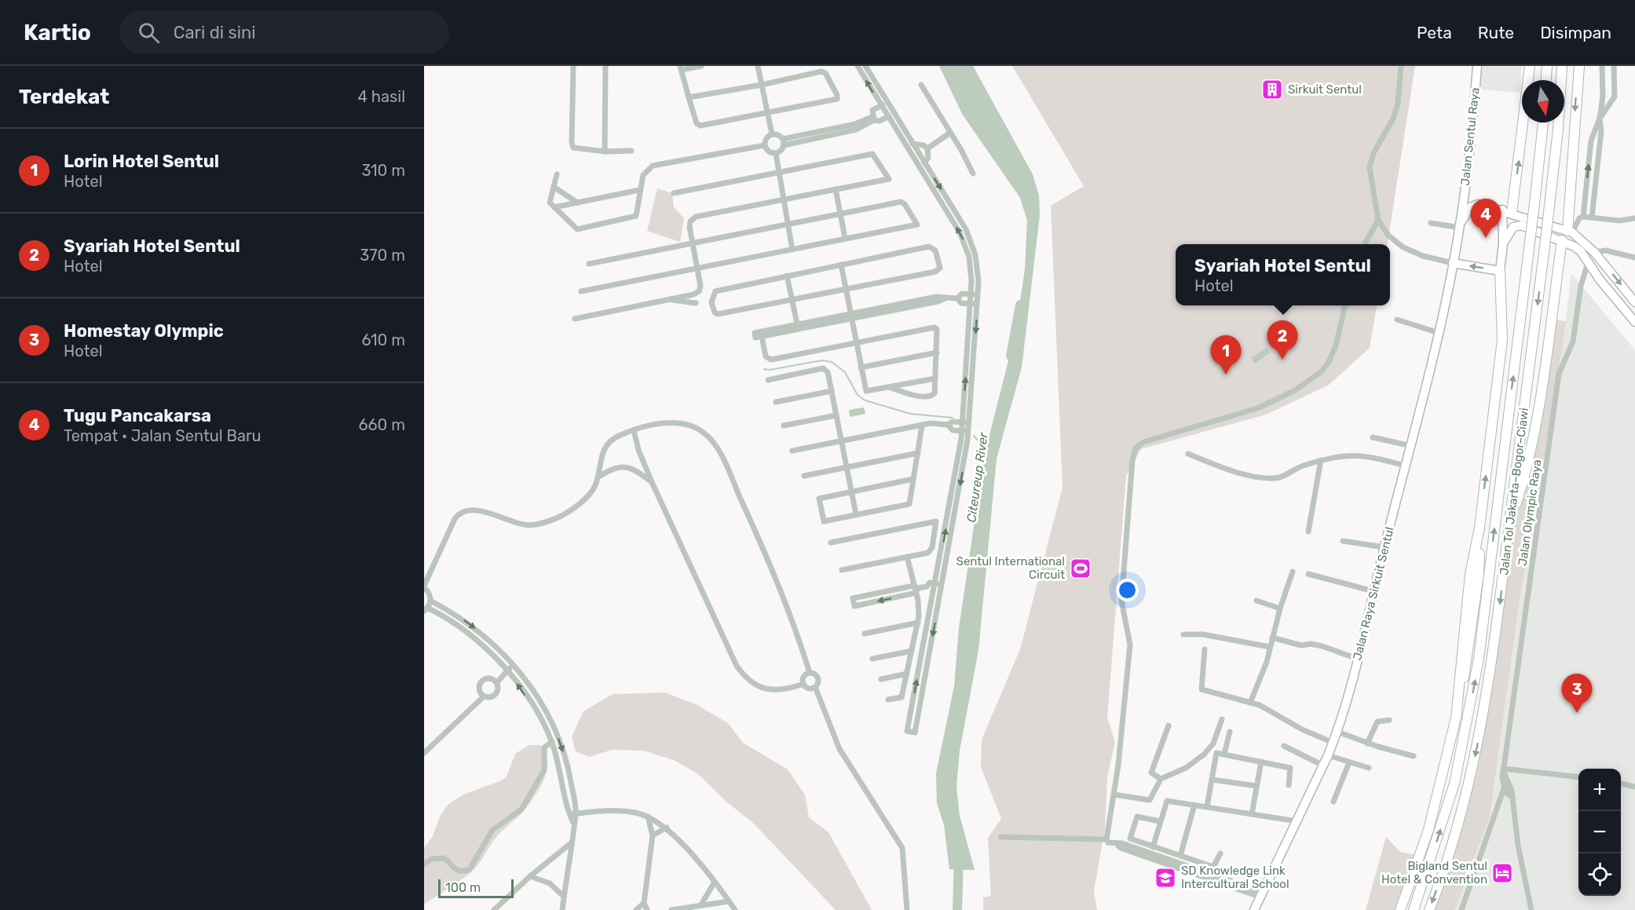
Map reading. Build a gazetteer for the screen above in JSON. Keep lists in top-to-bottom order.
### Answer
{
  "streets": {
    "highway": ["Jalan Tol Jakarta–Bogor–Ciawi"],
    "main road": ["Jalan Sentul Raya", "Jalan Raya Sirkuit Sentul"],
    "street": ["Jalan Olympic Raya"]
  },
  "crossings": [
    ["Jalan Sentul Raya", "Jalan Raya Sirkuit Sentul"]
  ],
  "water": ["Citeureup River"],
  "places": {
    "building": ["Sirkuit Sentul"],
    "sports": ["Sentul International Circuit"],
    "hotel": ["Bigland Sentul Hotel & Convention"],
    "school or university": ["SD Knowledge Link Intercultural School"]
  },
  "scale_bar": "100 m",
  "north": "bottom",
  "page": {
    "header": "Kartio",
    "search": "Cari di sini",
    "nav": ["Peta", "Rute", "Disimpan"],
    "heading": ["Terdekat", "4 hasil"],
    "list": [
      {
        "mark": "1",
        "name": "Lorin Hotel Sentul",
        "note": "Hotel",
        "value": "310 m"
      },
      {
        "mark": "2",
        "name": "Syariah Hotel Sentul",
        "note": "Hotel",
        "value": "370 m"
      },
      {
        "mark": "3",
        "name": "Homestay Olympic",
        "note": "Hotel",
        "value": "610 m"
      },
      {
        "mark": "4",
        "name": "Tugu Pancakarsa",
        "note": "Tempat · Jalan Sentul Baru",
        "value": "660 m"
      }
    ],
    "pins": [
      "4",
      "2",
      "1",
      "3"
    ],
    "popup": ["Syariah Hotel Sentul", "Hotel"],
    "map_buttons": ["+", "−"],
    "scale": "100 m"
  }
}
